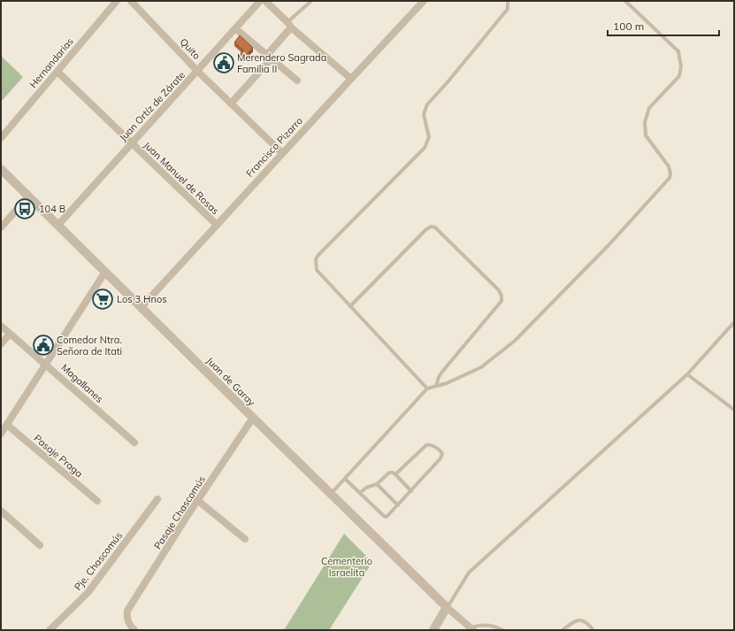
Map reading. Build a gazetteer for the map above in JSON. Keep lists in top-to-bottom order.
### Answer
{
  "streets": {
    "street": [
      "Quito",
      "Hernandarias",
      "Juan Ortíz de Zárate",
      "Francisco Pizarro",
      "Juan Manuel de Rosas",
      "Juan de Garay",
      "Magallanes",
      "Pasaje Praga",
      "Pasaje Chascomús",
      "Pje. Chascomús"
    ]
  },
  "crossings": [
    ["Quito", "Juan Ortíz de Zárate"],
    ["Quito", "Francisco Pizarro"],
    ["Hernandarias", "Juan Manuel de Rosas"],
    ["Juan Ortíz de Zárate", "Juan Manuel de Rosas"],
    ["Juan Ortíz de Zárate", "Juan de Garay"],
    ["Francisco Pizarro", "Juan Manuel de Rosas"],
    ["Francisco Pizarro", "Juan de Garay"],
    ["Juan de Garay", "Pasaje Chascomús"]
  ],
  "parks": ["Cementerio Israelita"],
  "places": {
    "public building": ["Merendero Sagrada Familia II", "Comedor Ntra. Señora de Itati"],
    "bus stop": ["104 B"],
    "supermarket": ["Los 3 Hnos"]
  },
  "scale_bar": "100 m"
}
